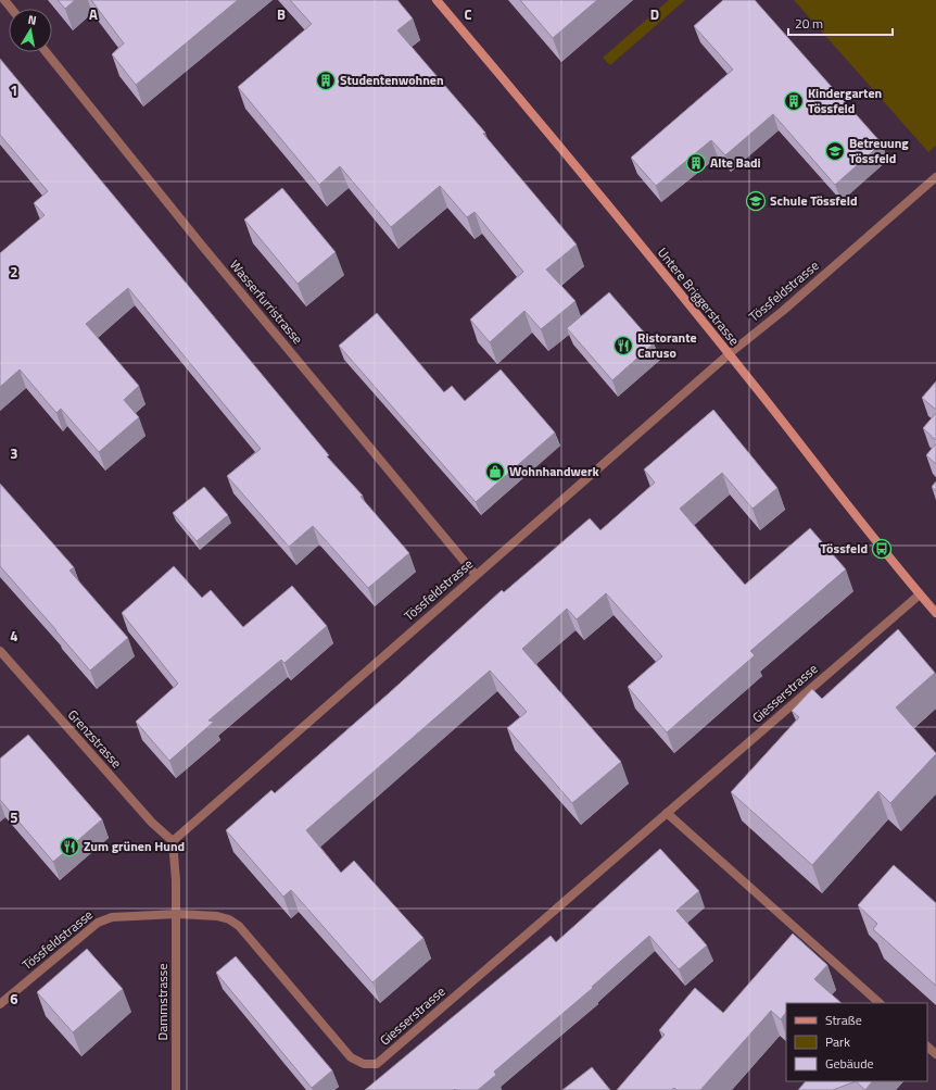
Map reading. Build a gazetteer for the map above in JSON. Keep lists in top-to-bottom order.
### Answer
{
  "streets": {
    "main road": ["Untere Briggerstrasse"],
    "street": [
      "Tössfeldstrasse",
      "Wasserfurristrasse",
      "Giesserstrasse",
      "Grenzstrasse",
      "Dammstrasse"
    ]
  },
  "crossings": [
    ["Tössfeldstrasse", "Untere Briggerstrasse"],
    ["Tössfeldstrasse", "Wasserfurristrasse"],
    ["Tössfeldstrasse", "Giesserstrasse"],
    ["Tössfeldstrasse", "Grenzstrasse"],
    ["Tössfeldstrasse", "Dammstrasse"],
    ["Untere Briggerstrasse", "Giesserstrasse"],
    ["Giesserstrasse", "Dammstrasse"]
  ],
  "places": {
    "building": ["Studentenwohnen", "Kindergarten Tössfeld", "Alte Badi"],
    "school or university": ["Betreuung Tössfeld", "Schule Tössfeld"],
    "restaurant": ["Ristorante Caruso", "Zum grünen Hund"],
    "shop": ["Wohnhandwerk"],
    "bus stop": ["Tössfeld"]
  },
  "legend": ["Straße", "Park", "Gebäude"],
  "scale_bar": "20 m",
  "north": "top",
  "grid": {
    "columns": [
      "A",
      "B",
      "C",
      "D"
    ],
    "rows": [
      "1",
      "2",
      "3",
      "4",
      "5",
      "6"
    ]
  }
}
